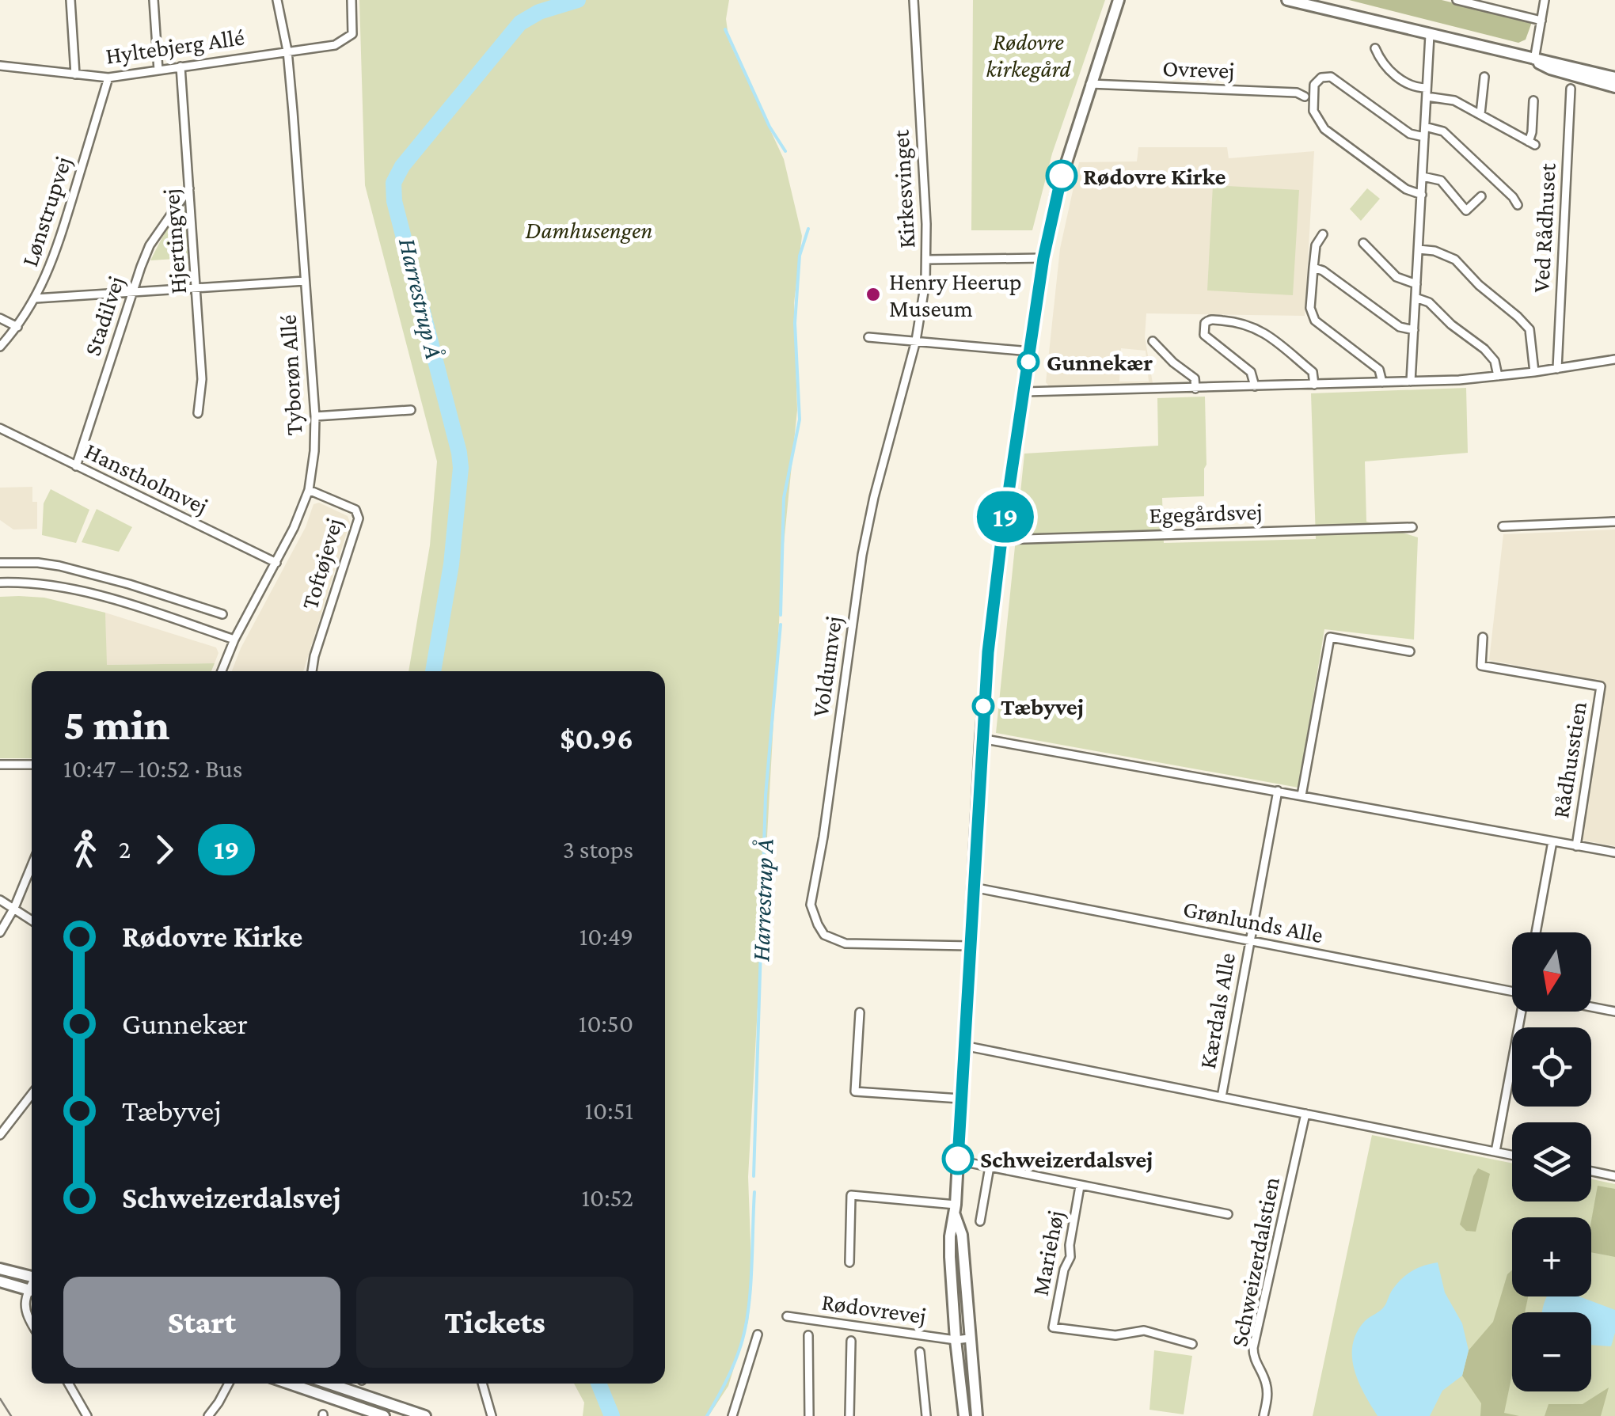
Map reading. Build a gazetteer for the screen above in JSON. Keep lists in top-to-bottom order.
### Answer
{
  "streets": {
    "street": [
      "Hyltebjerg Allé",
      "Ovrevej",
      "Kirkesvinget",
      "Lønstrupvej",
      "Ved Rådhuset",
      "Hjertingvej",
      "Stadilvej",
      "Tyborøn Allé",
      "Hanstholmvej",
      "Egegårdsvej",
      "Toftøjevej",
      "Voldumvej",
      "Rådhusstien",
      "Grønlunds Alle",
      "Kærdals Alle",
      "Mariehøj",
      "Schweizerdalstien",
      "Rødovrevej"
    ]
  },
  "crossings": [
    ["Hyltebjerg Allé", "Lønstrupvej"],
    ["Hyltebjerg Allé", "Hjertingvej"],
    ["Hyltebjerg Allé", "Tyborøn Allé"],
    ["Ovrevej", "Rødovrevej"],
    ["Kirkesvinget", "Voldumvej"],
    ["Kirkesvinget", "Rødovrevej"],
    ["Hjertingvej", "Stadilvej"],
    ["Stadilvej", "Hanstholmvej"],
    ["Tyborøn Allé", "Hanstholmvej"],
    ["Tyborøn Allé", "Toftøjevej"],
    ["Egegårdsvej", "Rødovrevej"],
    ["Voldumvej", "Rødovrevej"],
    ["Grønlunds Alle", "Kærdals Alle"],
    ["Grønlunds Alle", "Rødovrevej"],
    ["Mariehøj", "Rødovrevej"]
  ],
  "water": ["Harrestrup Å"],
  "parks": ["Rødovre kirkegård", "Damhusengen"],
  "places": [
    "Rødovre Kirke",
    "Henry Heerup Museum",
    "Gunnekær",
    "Tæbyvej",
    "Schweizerdalsvej"
  ],
  "lines": ["bus line 19"],
  "north": "bottom",
  "page": {
    "on_map": "19",
    "heading": ["5 min", "10:47 – 10:52 · Bus", "$0.96"],
    "legs": ["2", "19", "3 stops"],
    "list": [
      {
        "name": "Rødovre Kirke",
        "value": "10:49"
      },
      {
        "name": "Gunnekær",
        "value": "10:50"
      },
      {
        "name": "Tæbyvej",
        "value": "10:51"
      },
      {
        "name": "Schweizerdalsvej",
        "value": "10:52"
      }
    ],
    "map_buttons": ["+", "−"],
    "buttons": ["Start", "Tickets"]
  }
}
